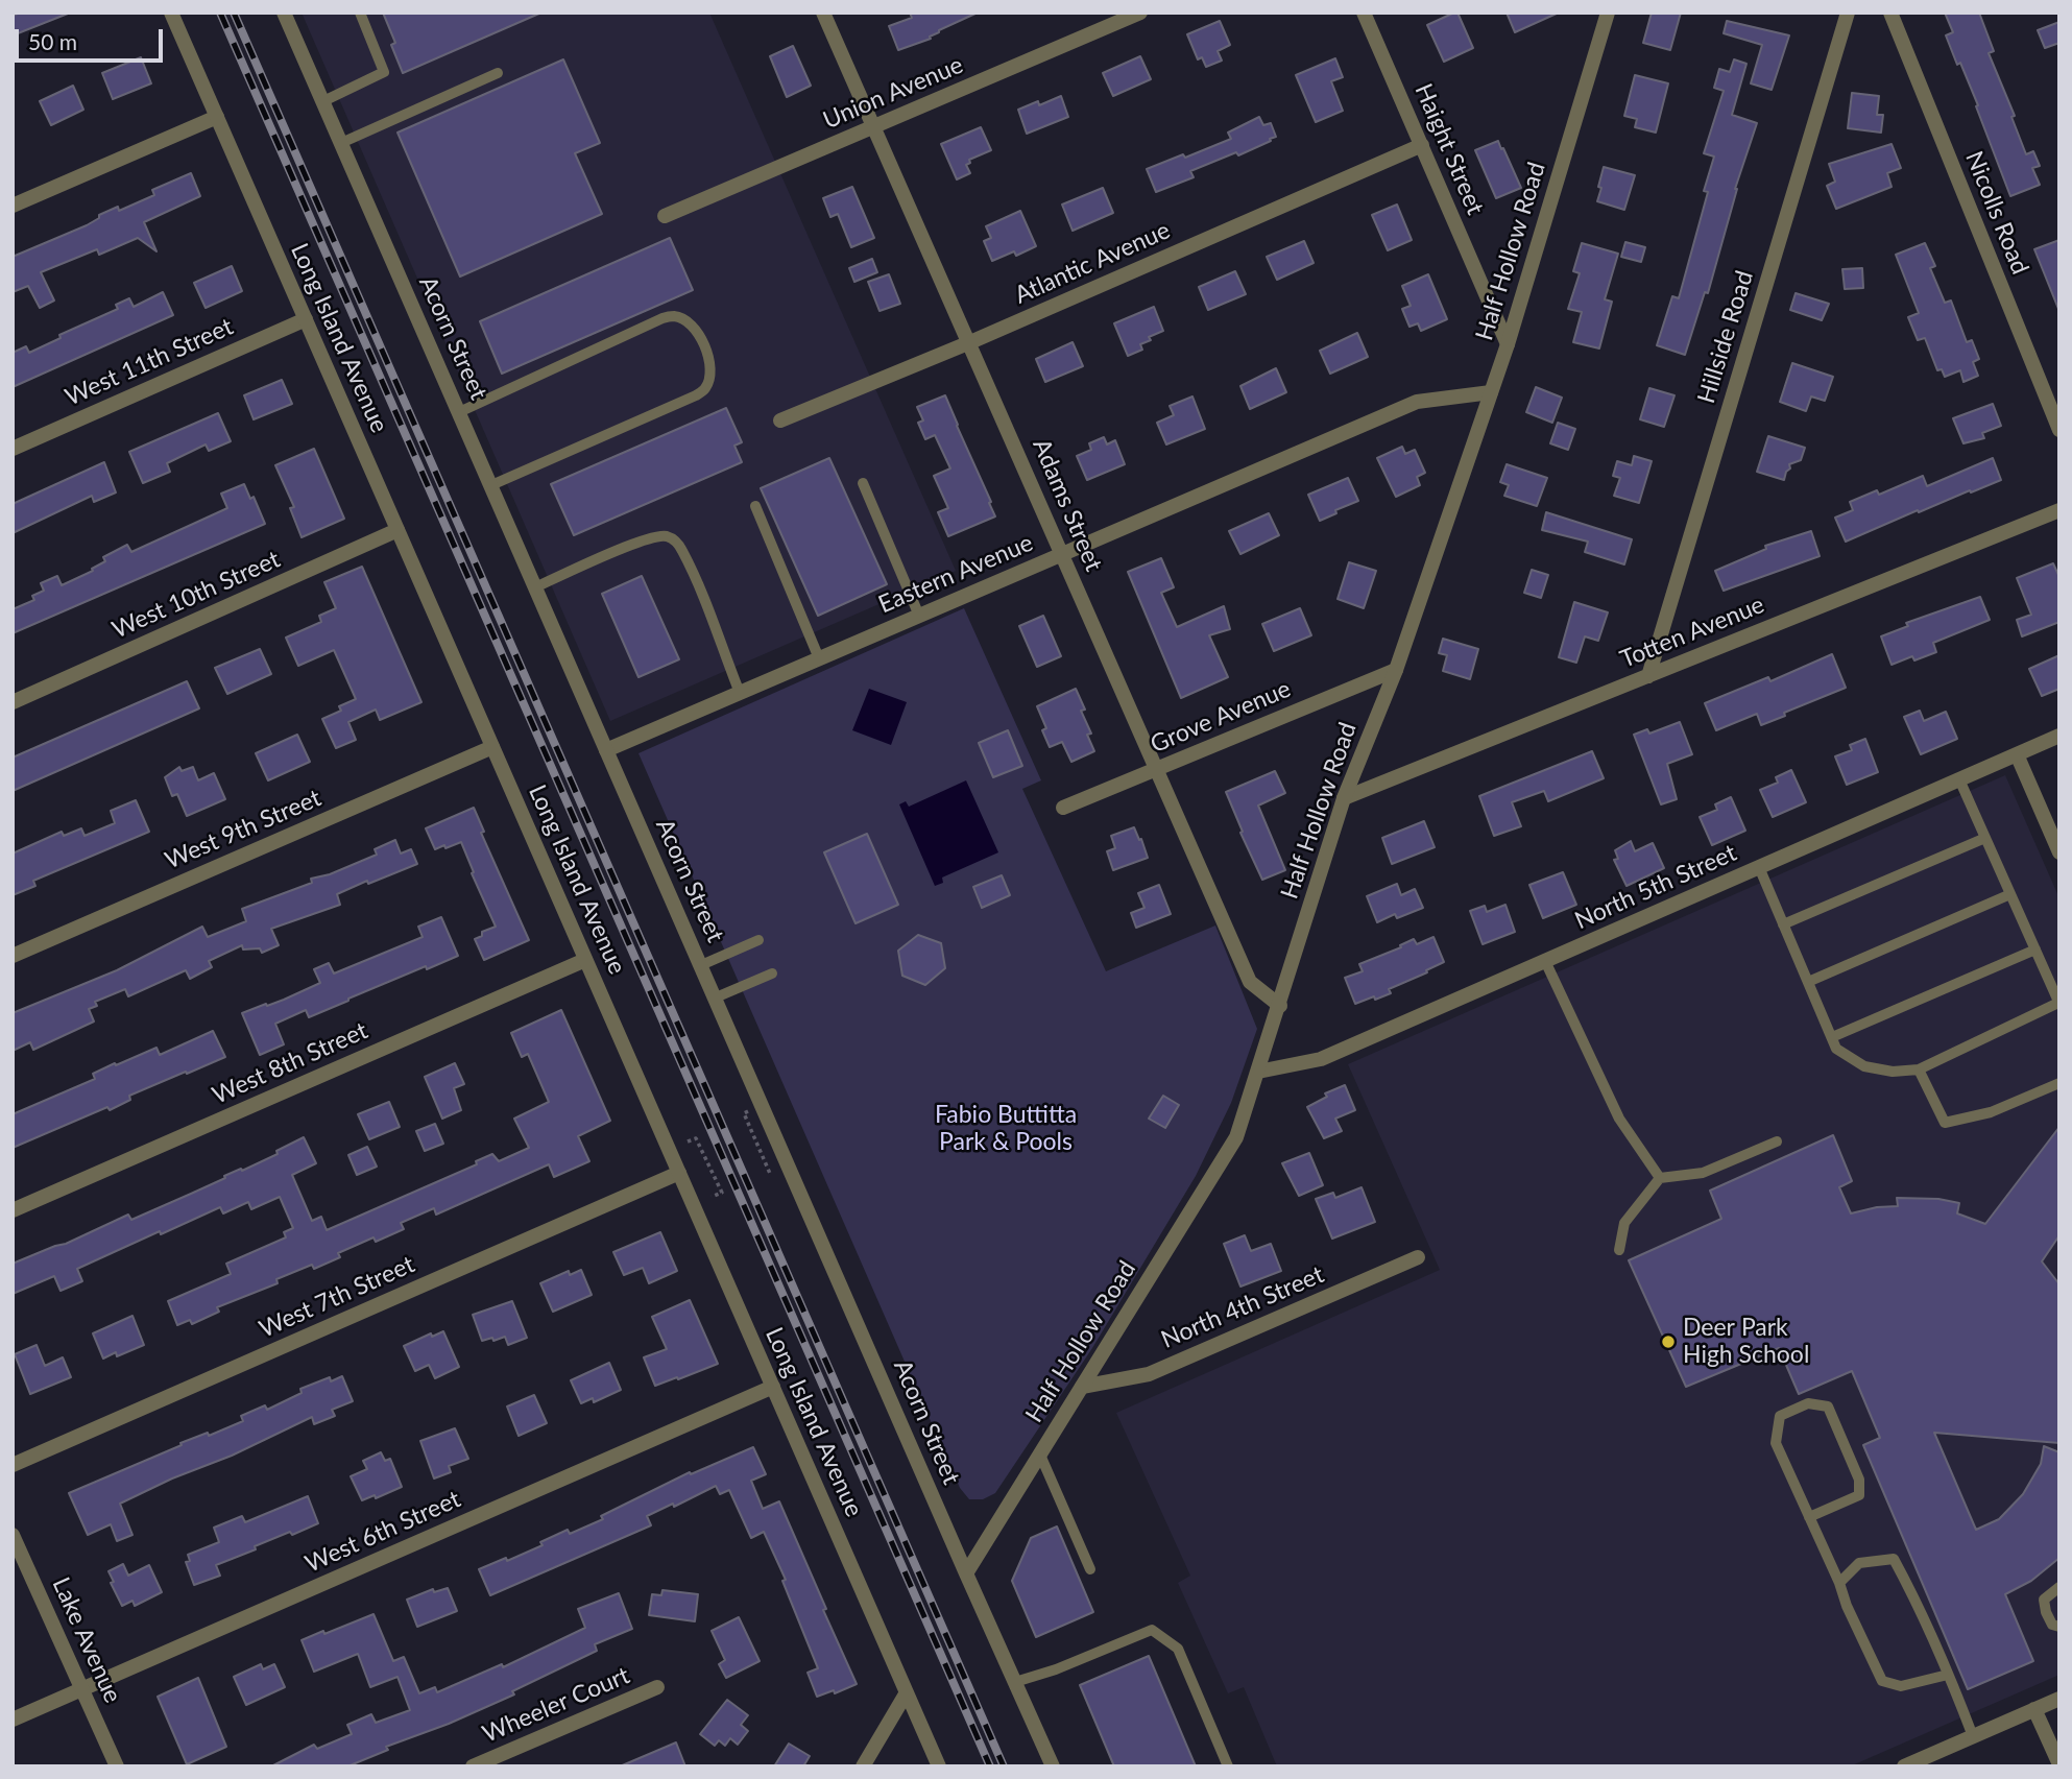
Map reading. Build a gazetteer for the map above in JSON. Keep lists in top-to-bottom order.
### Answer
{
  "streets": {
    "street": [
      "Union Avenue",
      "Haight Street",
      "Nicolls Road",
      "Half Hollow Road",
      "Atlantic Avenue",
      "Hillside Road",
      "Long Island Avenue",
      "Acorn Street",
      "West 11th Street",
      "Adams Street",
      "Eastern Avenue",
      "West 10th Street",
      "Totten Avenue",
      "Grove Avenue",
      "West 9th Street",
      "North 5th Street",
      "West 8th Street",
      "West 7th Street",
      "North 4th Street",
      "West 6th Street",
      "Lake Avenue",
      "Wheeler Court"
    ]
  },
  "crossings": [
    ["Union Avenue", "Adams Street"],
    ["Haight Street", "Half Hollow Road"],
    ["Haight Street", "Atlantic Avenue"],
    ["Half Hollow Road", "Acorn Street"],
    ["Half Hollow Road", "Adams Street"],
    ["Half Hollow Road", "Eastern Avenue"],
    ["Half Hollow Road", "Totten Avenue"],
    ["Half Hollow Road", "Grove Avenue"],
    ["Half Hollow Road", "North 5th Street"],
    ["Half Hollow Road", "North 4th Street"],
    ["Atlantic Avenue", "Adams Street"],
    ["Hillside Road", "Totten Avenue"],
    ["Long Island Avenue", "West 11th Street"],
    ["Long Island Avenue", "West 10th Street"],
    ["Long Island Avenue", "West 9th Street"],
    ["Long Island Avenue", "West 8th Street"],
    ["Long Island Avenue", "West 7th Street"],
    ["Long Island Avenue", "West 6th Street"],
    ["Acorn Street", "Eastern Avenue"],
    ["Adams Street", "Eastern Avenue"],
    ["Adams Street", "Grove Avenue"],
    ["West 6th Street", "Lake Avenue"]
  ],
  "parks": ["Fabio Buttitta Park & Pools"],
  "places": ["Deer Park High School"],
  "scale_bar": "50 m"
}
